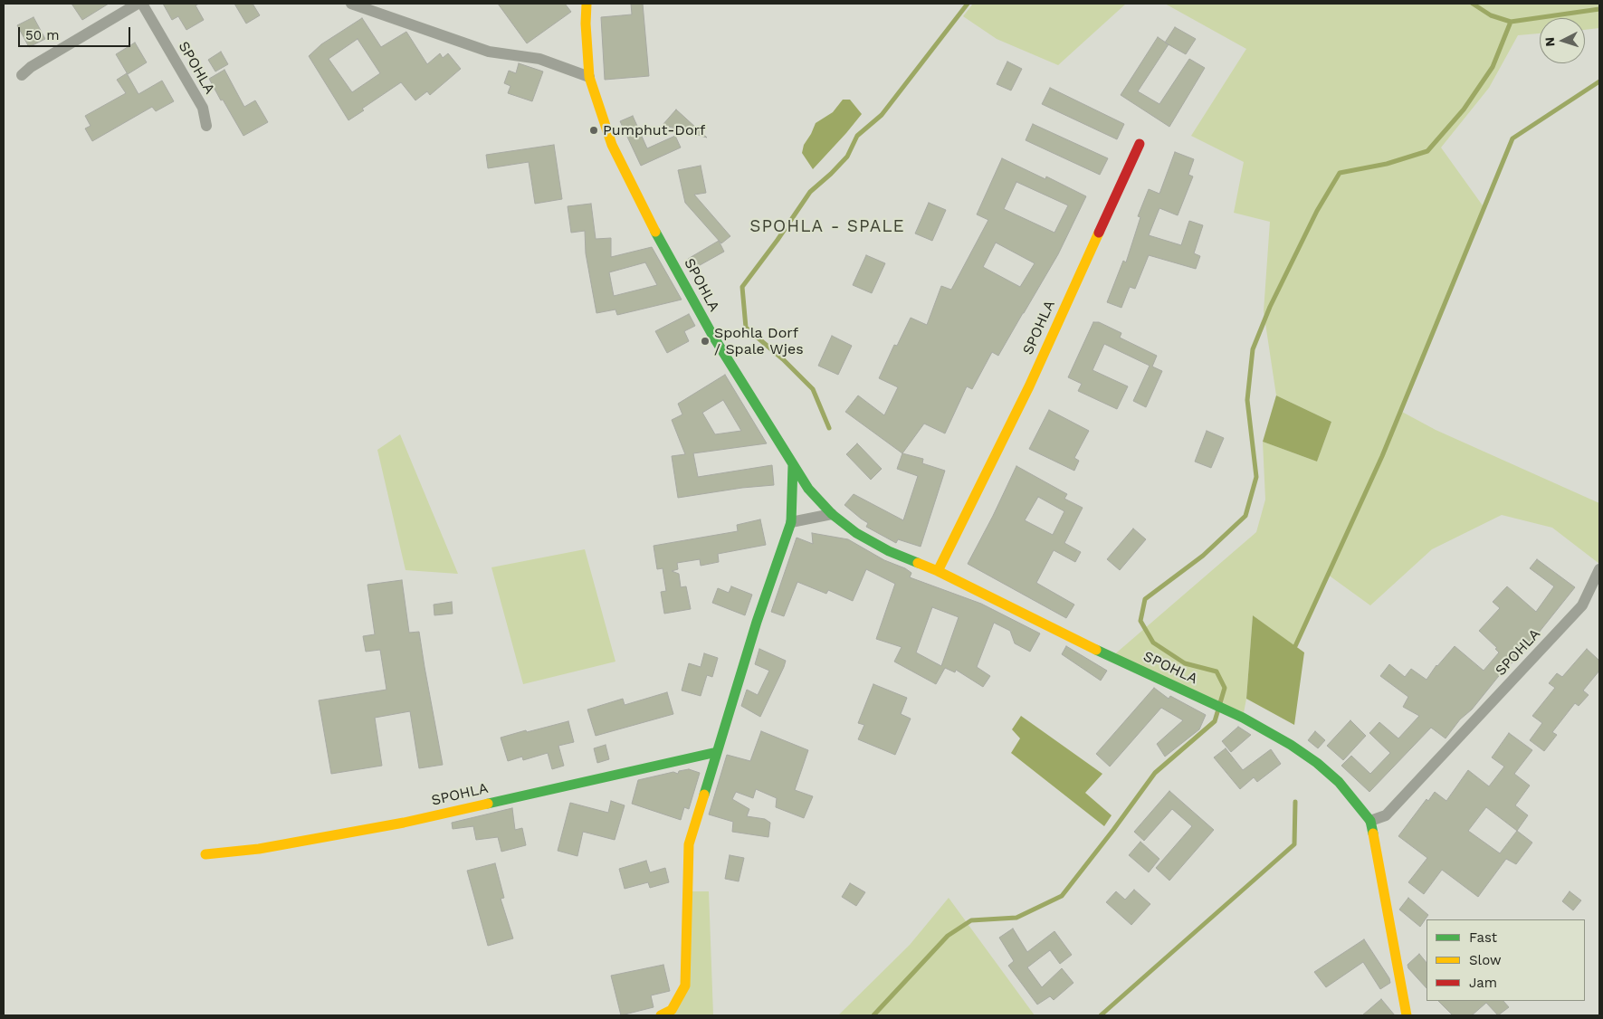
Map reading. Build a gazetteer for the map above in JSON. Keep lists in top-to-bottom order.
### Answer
{
  "streets": {
    "street": ["SPOHLA"]
  },
  "districts": ["SPOHLA - SPALE"],
  "places": ["Pumphut-Dorf", "Spohla Dorf / Spale Wjes"],
  "legend": ["Fast", "Slow", "Jam"],
  "scale_bar": "50 m",
  "north": "left"
}
